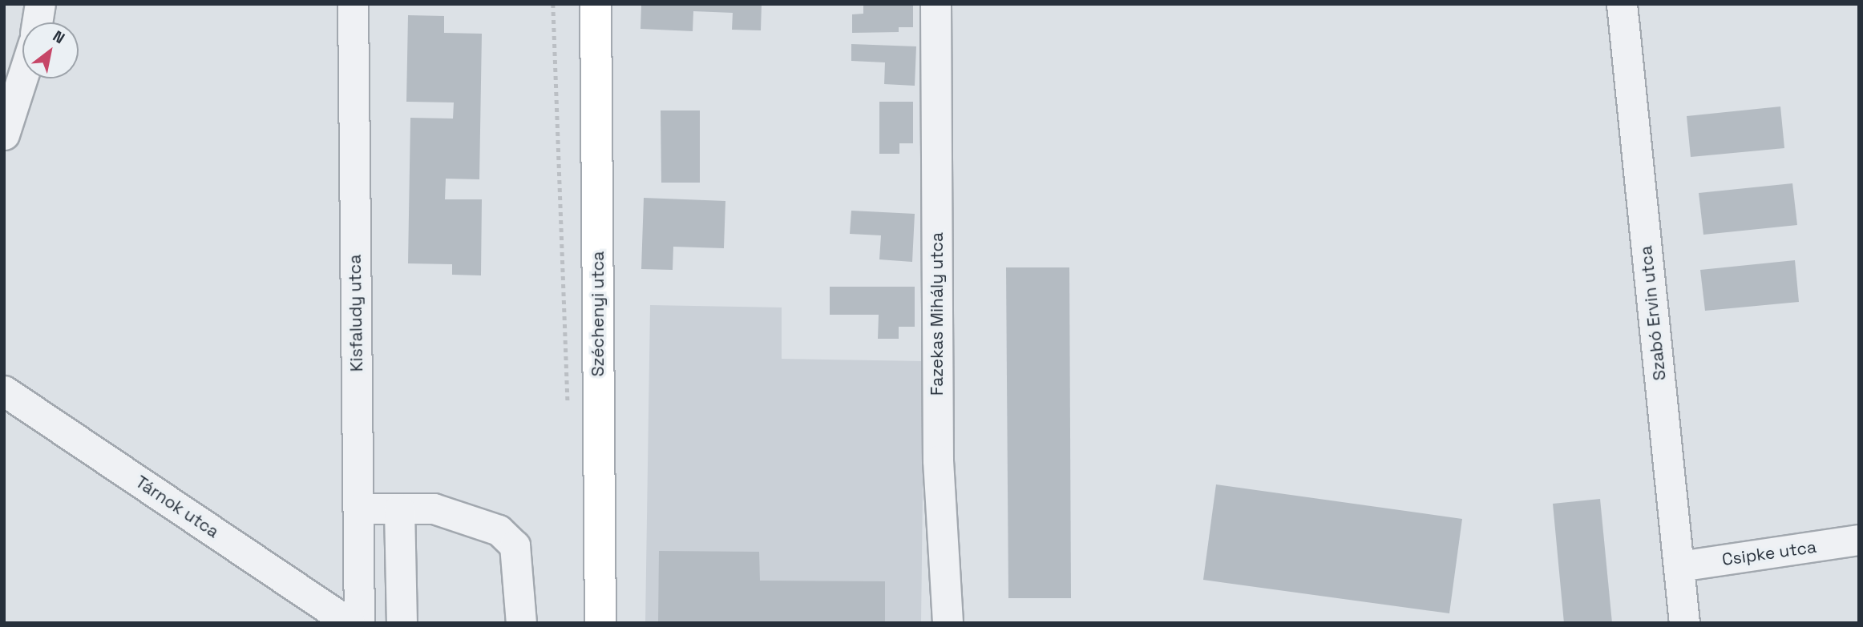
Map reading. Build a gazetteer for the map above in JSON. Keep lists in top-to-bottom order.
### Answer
{
  "streets": {
    "main road": ["Széchenyi utca"],
    "street": [
      "Kisfaludy utca",
      "Szabó Ervin utca",
      "Fazekas Mihály utca",
      "Tárnok utca",
      "Csipke utca"
    ]
  },
  "crossings": [
    ["Szabó Ervin utca", "Csipke utca"]
  ],
  "north": "top right"
}
